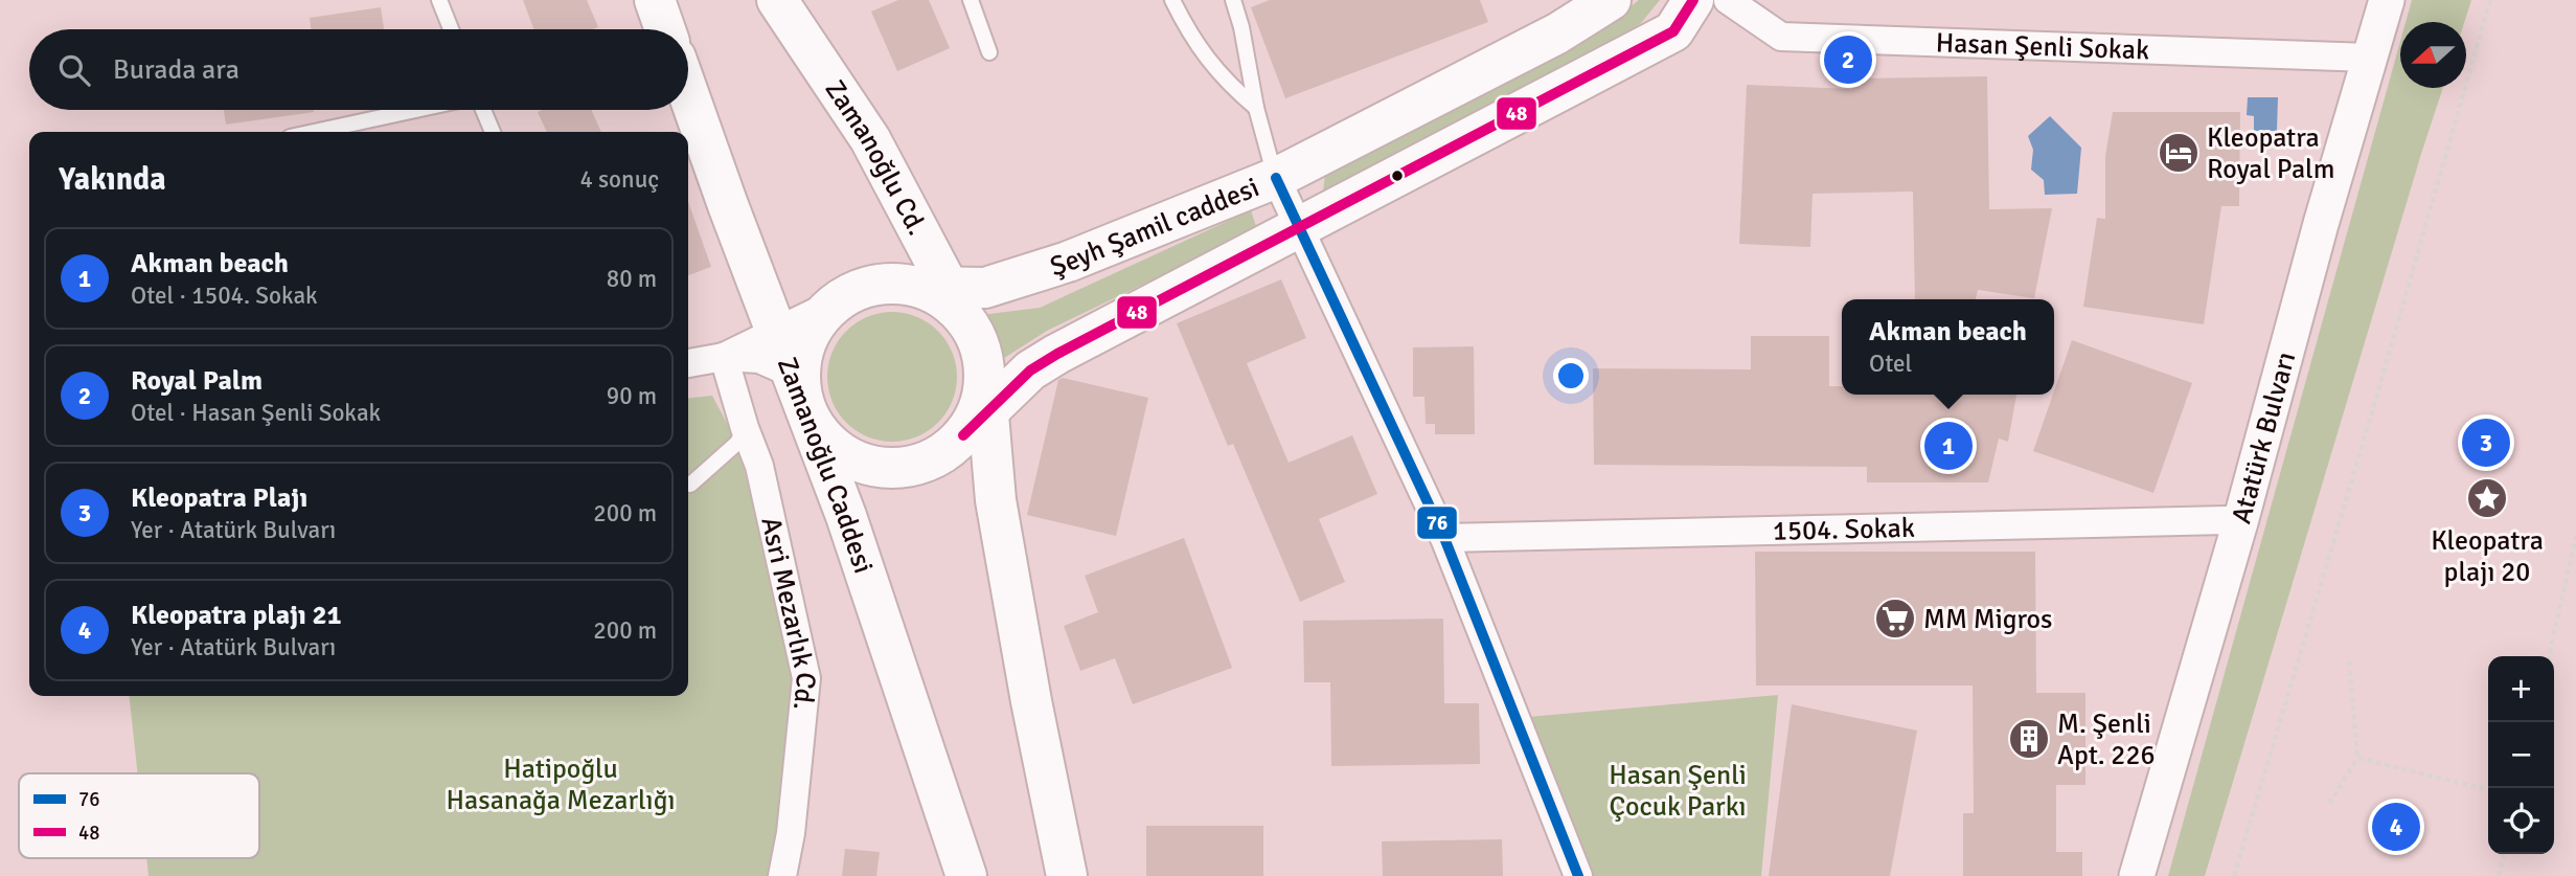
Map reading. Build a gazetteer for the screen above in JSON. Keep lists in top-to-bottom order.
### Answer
{
  "streets": {
    "main road": ["Zamanoğlu Cd.", "Şeyh Şamil caddesi", "Zamanoğlu Caddesi"],
    "street": [
      "Hasan Şenli Sokak",
      "Atatürk Bulvarı",
      "1504. Sokak",
      "Asri Mezarlık Cd."
    ]
  },
  "crossings": [
    ["Hasan Şenli Sokak", "Atatürk Bulvarı"],
    ["Zamanoğlu Cd.", "Şeyh Şamil caddesi"],
    ["Zamanoğlu Cd.", "Zamanoğlu Caddesi"],
    ["Şeyh Şamil caddesi", "Zamanoğlu Caddesi"],
    ["Atatürk Bulvarı", "1504. Sokak"]
  ],
  "parks": ["Hatipoğlu Hasanağa Mezarlığı", "Hasan Şenli Çocuk Parkı"],
  "places": {
    "hotel": ["Kleopatra Royal Palm"],
    "place": ["Kleopatra plajı 20"],
    "supermarket": ["MM Migros"],
    "building": ["M. Şenli Apt. 226"]
  },
  "lines": ["transit line 48", "transit line 76"],
  "legend": ["76", "48"],
  "north": "left",
  "page": {
    "search": "Burada ara",
    "pins": [
      "2",
      "3",
      "1",
      "4"
    ],
    "heading": ["Yakında", "4 sonuç"],
    "list": [
      {
        "mark": "1",
        "name": "Akman beach",
        "note": "Otel · 1504. Sokak",
        "value": "80 m"
      },
      {
        "mark": "2",
        "name": "Royal Palm",
        "note": "Otel · Hasan Şenli Sokak",
        "value": "90 m"
      },
      {
        "mark": "3",
        "name": "Kleopatra Plajı",
        "note": "Yer · Atatürk Bulvarı",
        "value": "200 m"
      },
      {
        "mark": "4",
        "name": "Kleopatra plajı 21",
        "note": "Yer · Atatürk Bulvarı",
        "value": "200 m"
      }
    ],
    "popup": ["Akman beach", "Otel"],
    "map_buttons": ["+", "−"]
  }
}
